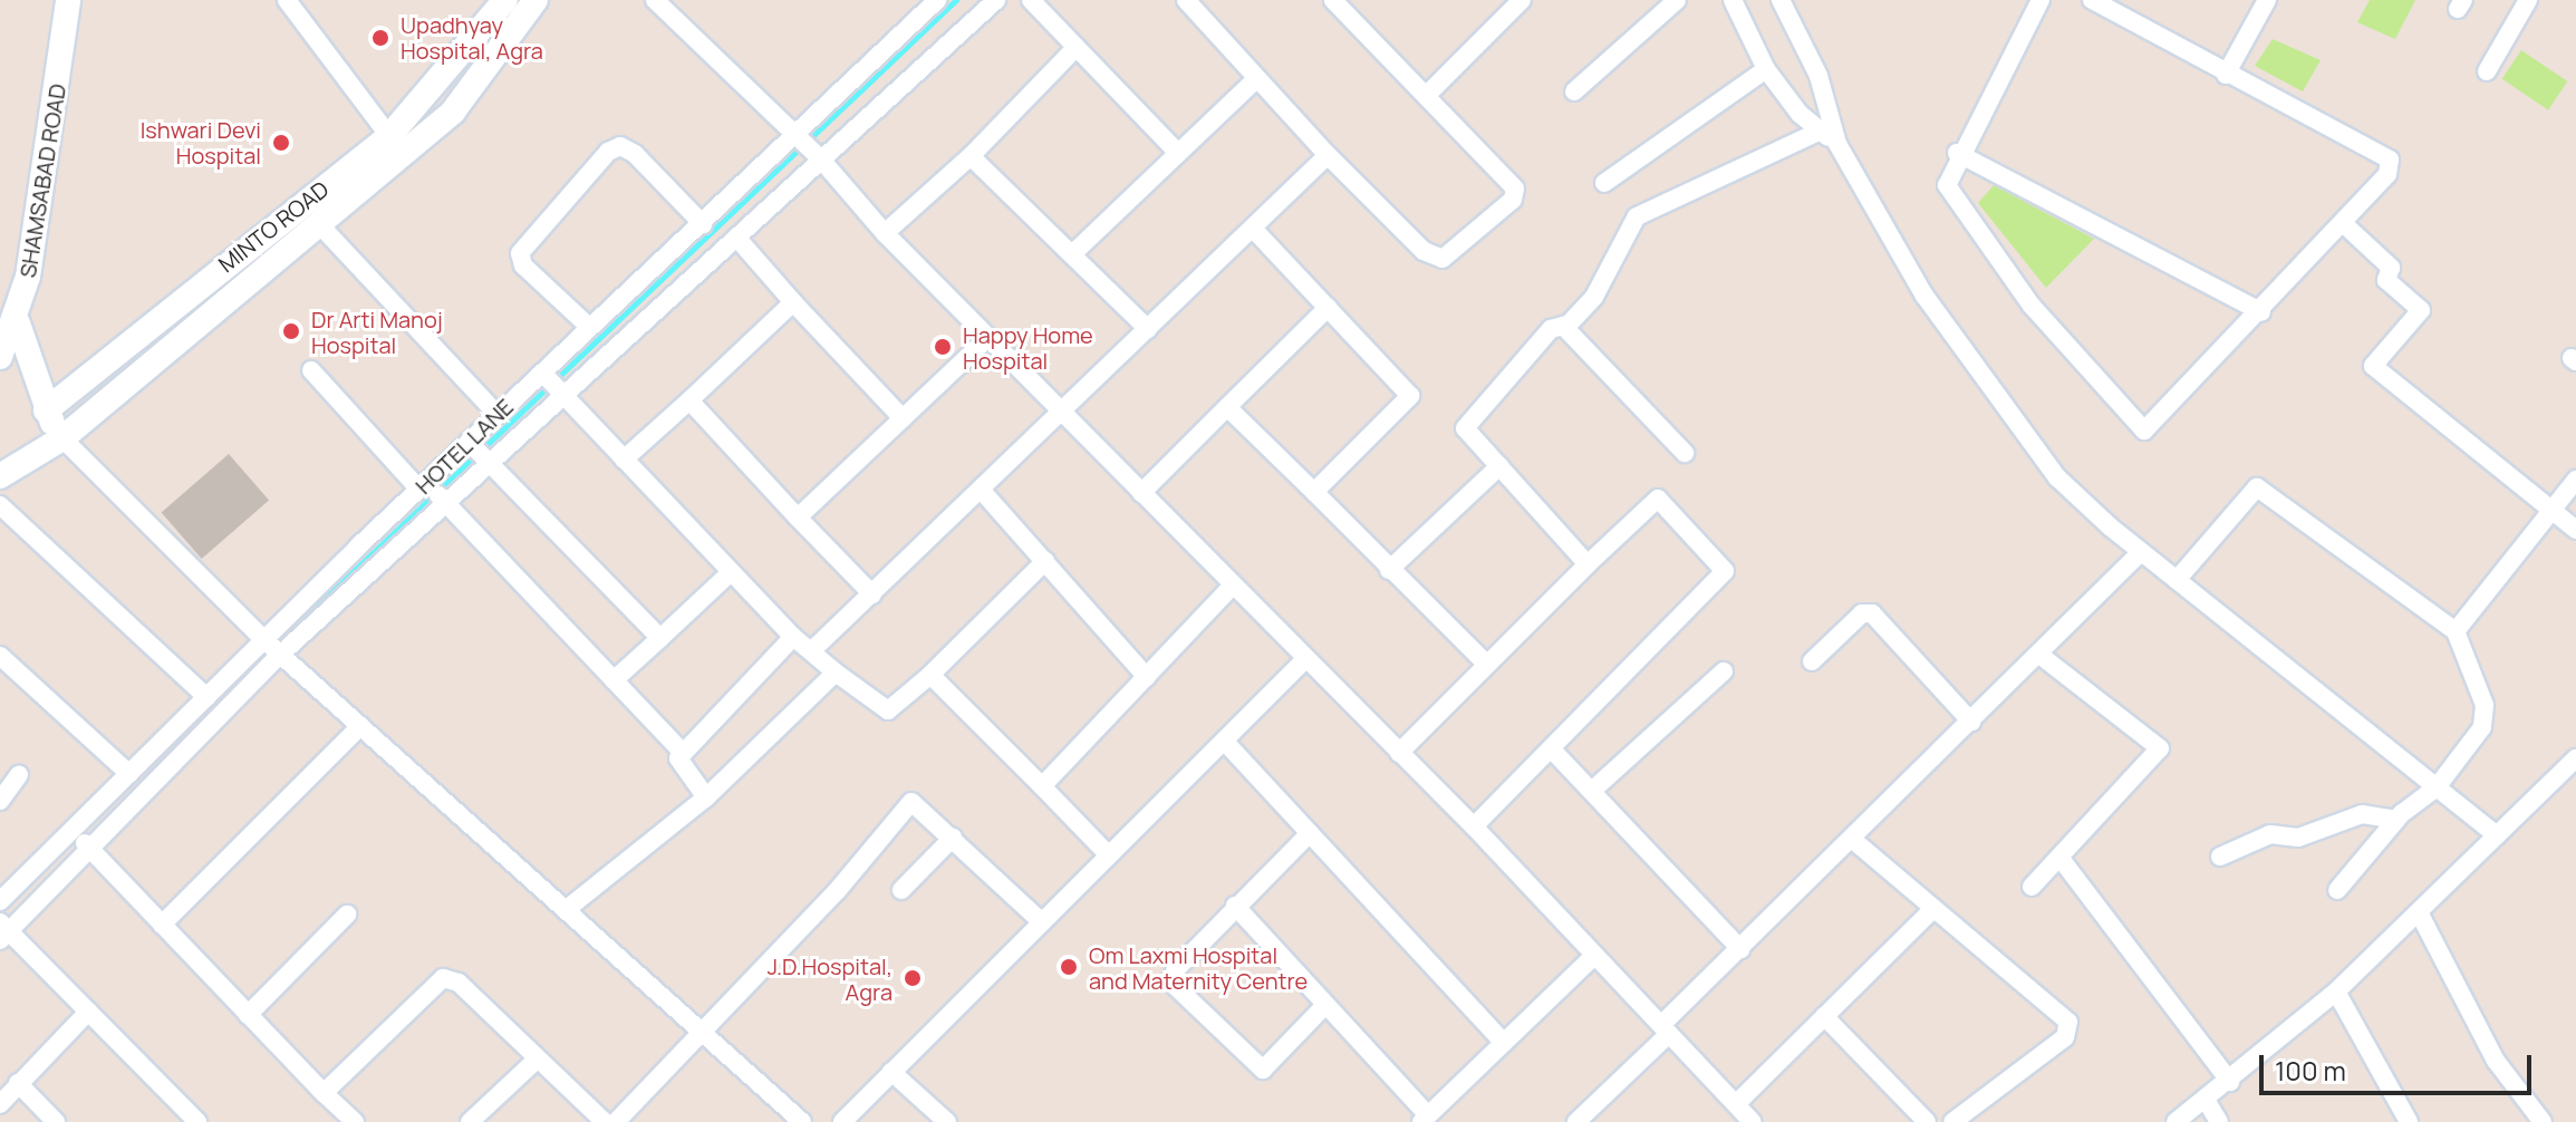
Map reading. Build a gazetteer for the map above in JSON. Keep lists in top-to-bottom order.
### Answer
{
  "streets": {
    "street": ["SHAMSABAD ROAD", "MINTO ROAD", "HOTEL LANE"]
  },
  "places": [
    "Upadhyay Hospital, Agra",
    "Ishwari Devi Hospital",
    "Dr Arti Manoj Hospital",
    "Happy Home Hospital",
    "Om Laxmi Hospital and Maternity Centre",
    "J.D.Hospital, Agra"
  ],
  "scale_bar": "100 m"
}
